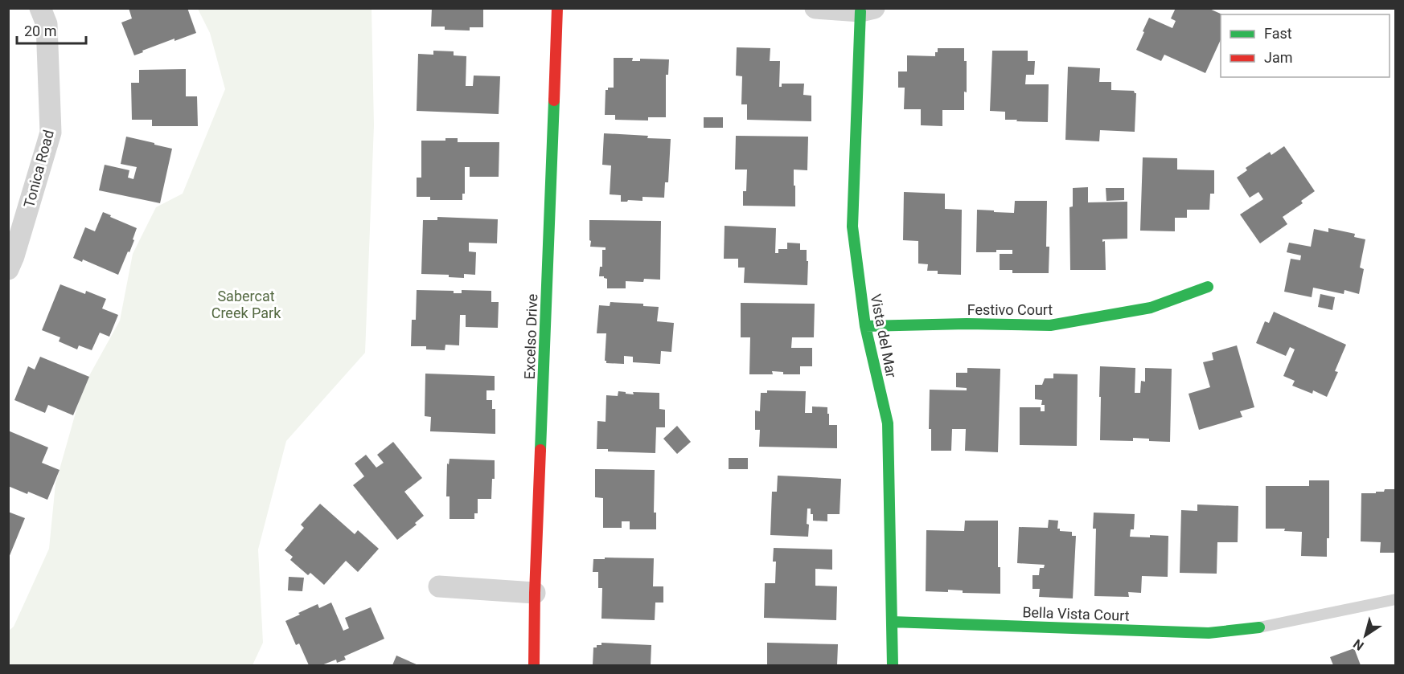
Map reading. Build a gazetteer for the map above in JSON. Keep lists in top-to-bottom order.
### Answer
{
  "streets": {
    "street": [
      "Tonica Road",
      "Festivo Court",
      "Vista del Mar",
      "Excelso Drive",
      "Bella Vista Court"
    ]
  },
  "crossings": [
    ["Festivo Court", "Vista del Mar"],
    ["Vista del Mar", "Bella Vista Court"]
  ],
  "parks": ["Sabercat Creek Park"],
  "legend": ["Fast", "Jam"],
  "scale_bar": "20 m",
  "north": "bottom left"
}
